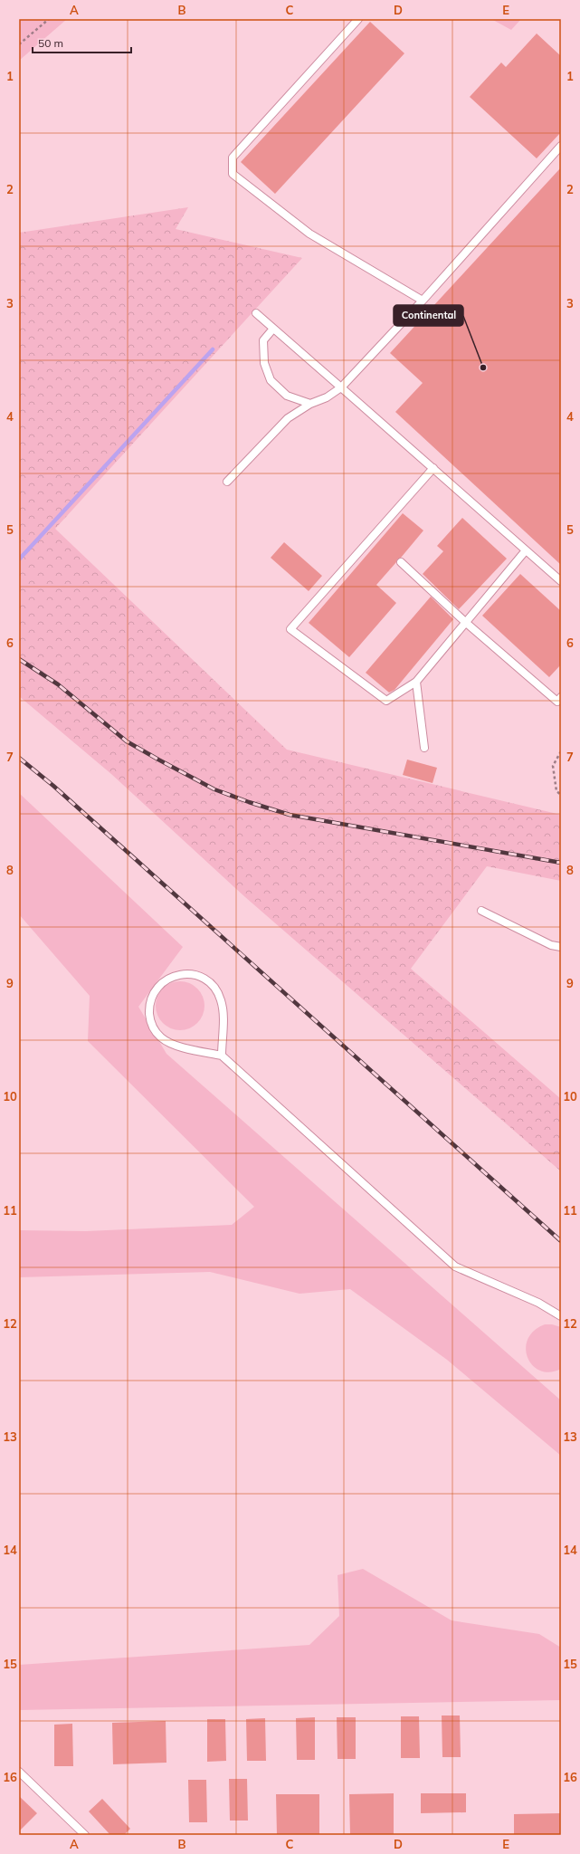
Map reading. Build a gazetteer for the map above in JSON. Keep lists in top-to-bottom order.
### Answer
{
  "places": ["Continental"],
  "scale_bar": "50 m",
  "grid": {
    "columns": [
      "A",
      "B",
      "C",
      "D",
      "E"
    ],
    "rows": [
      "1",
      "2",
      "3",
      "4",
      "5",
      "6",
      "7",
      "8",
      "9",
      "10",
      "11",
      "12",
      "13",
      "14",
      "15",
      "16"
    ]
  }
}
